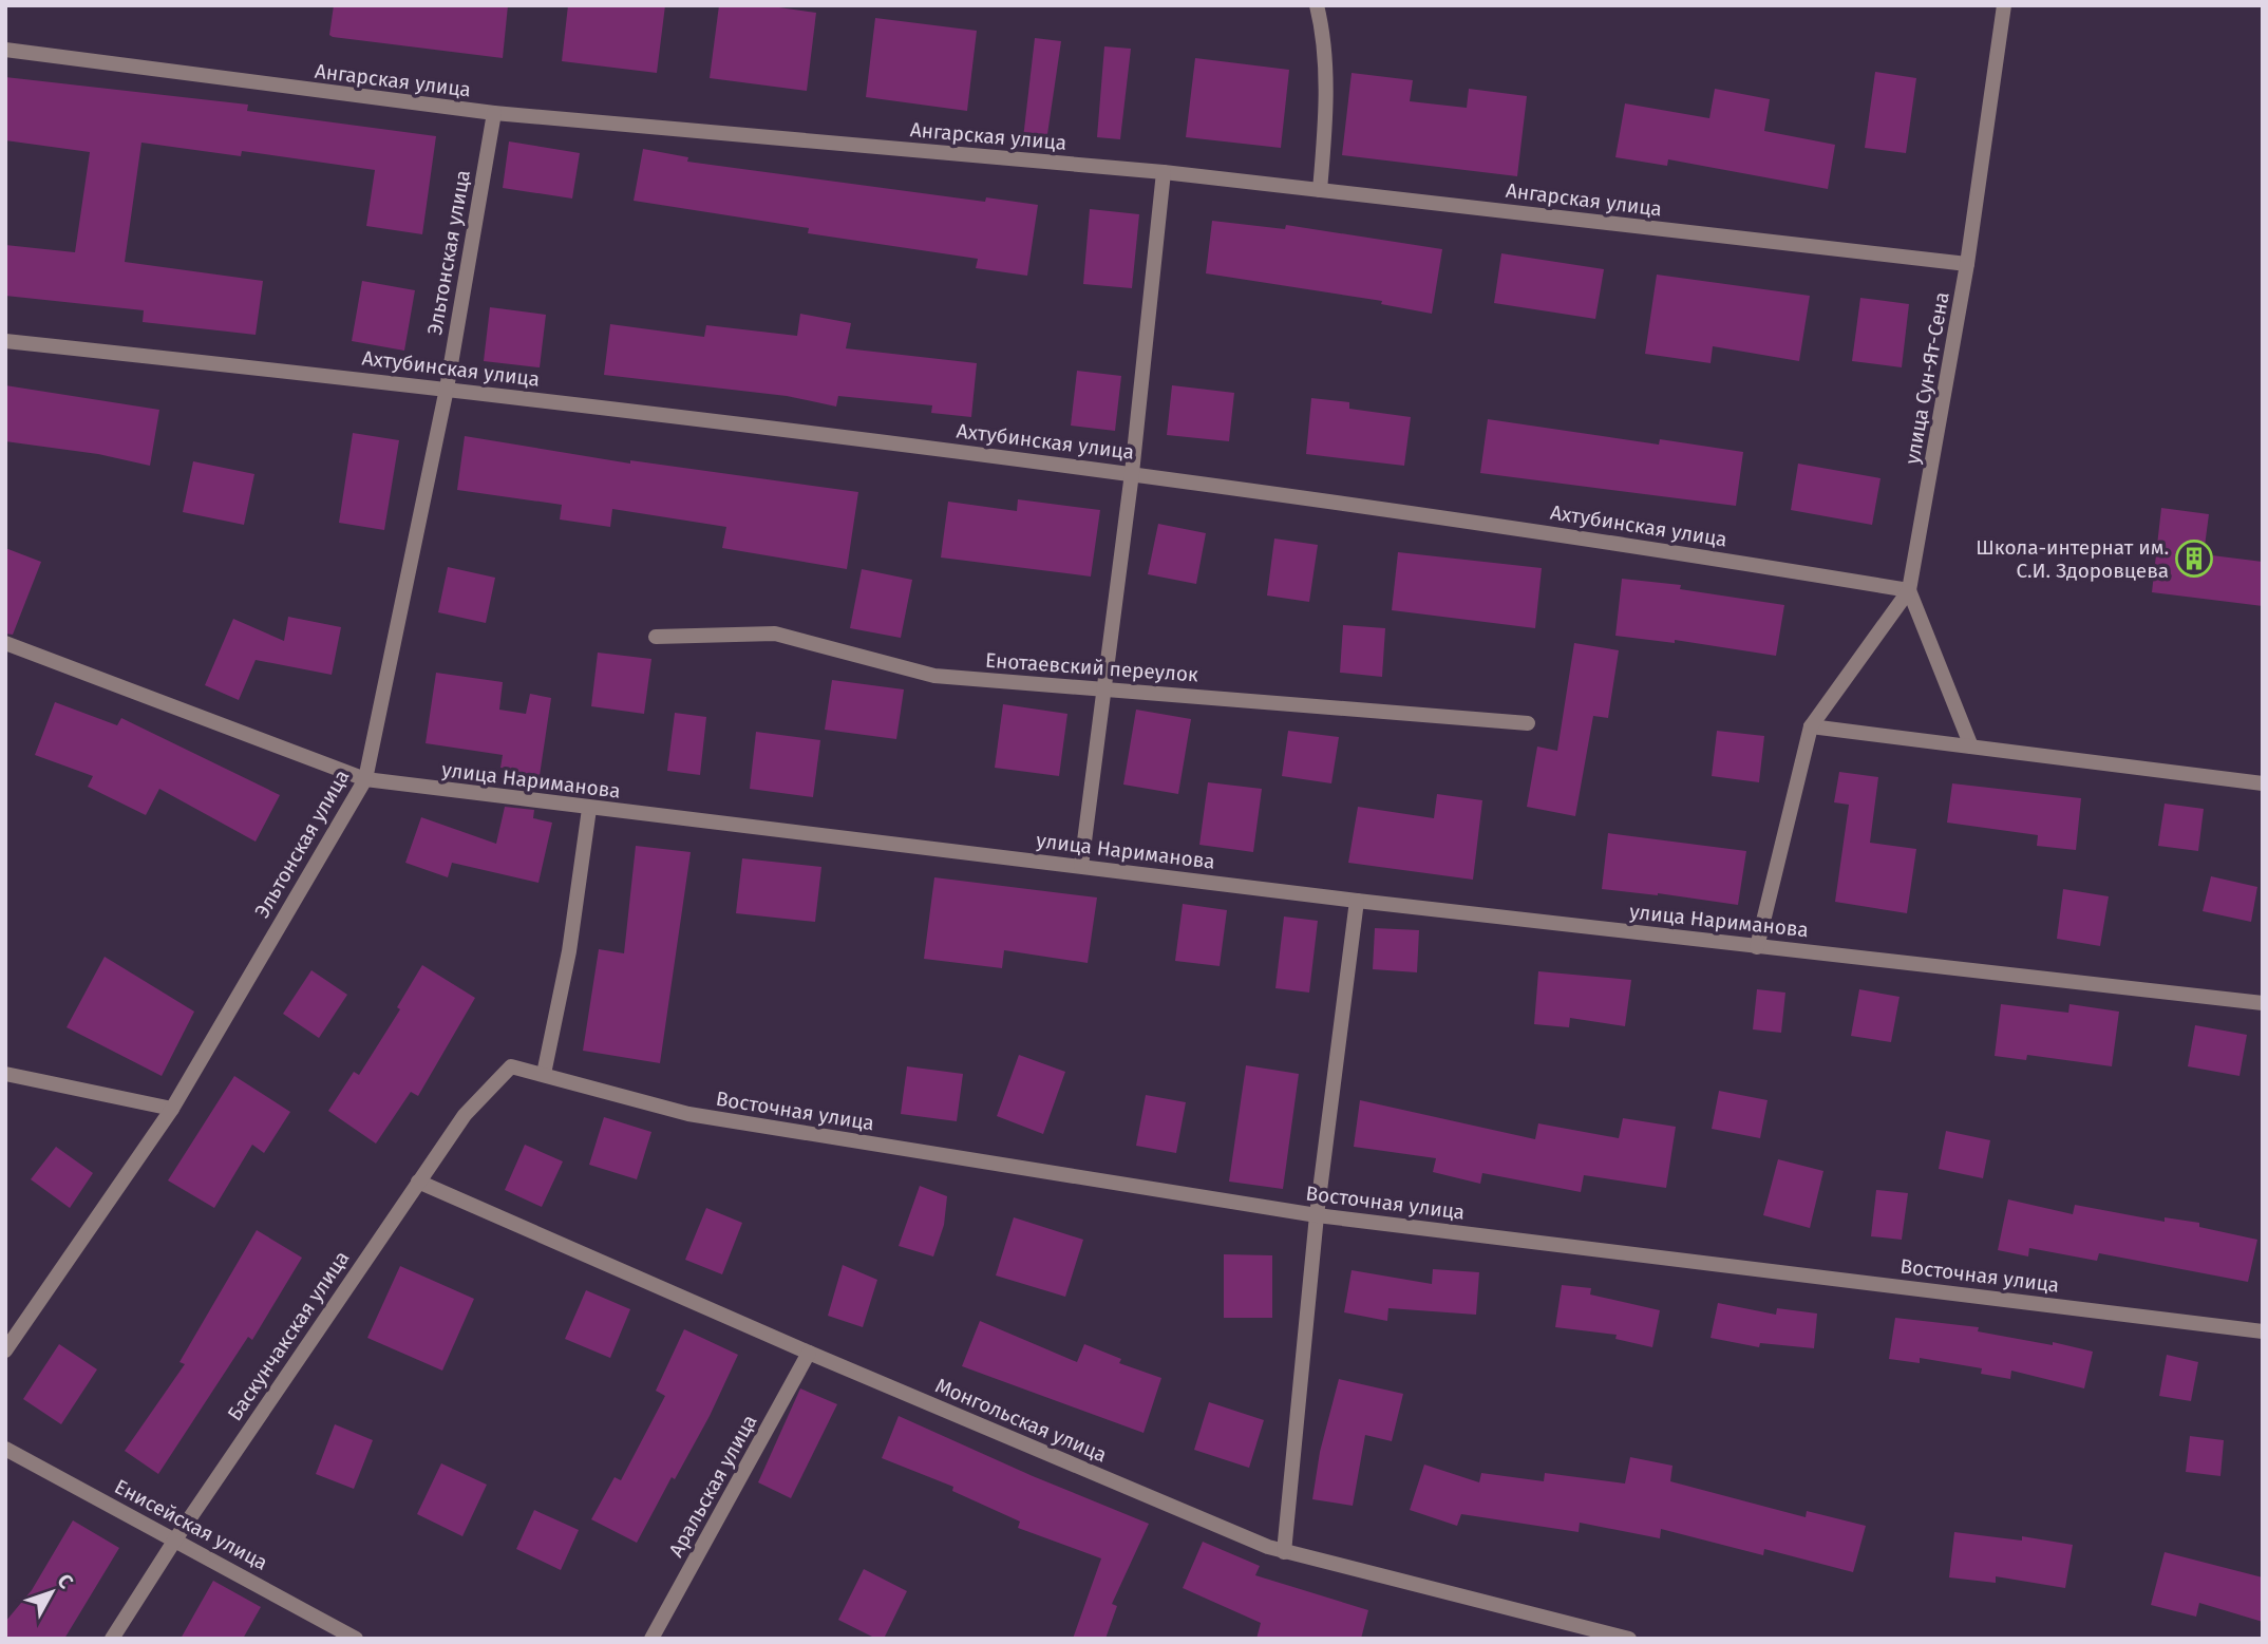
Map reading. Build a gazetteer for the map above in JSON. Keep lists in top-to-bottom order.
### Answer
{
  "streets": {
    "street": [
      "Ангарская улица",
      "Эльтонская улица",
      "Ахтубинская улица",
      "улица Сун-Ят-Сена",
      "Енотаевский переулок",
      "улица Нариманова",
      "Восточная улица",
      "Баскунчакская улица",
      "Монгольская улица",
      "Аральская улица",
      "Енисейская улица"
    ]
  },
  "crossings": [
    ["Ангарская улица", "Эльтонская улица"],
    ["Ангарская улица", "улица Сун-Ят-Сена"],
    ["Эльтонская улица", "Ахтубинская улица"],
    ["Эльтонская улица", "улица Нариманова"],
    ["Ахтубинская улица", "улица Сун-Ят-Сена"],
    ["Восточная улица", "Баскунчакская улица"],
    ["Баскунчакская улица", "Монгольская улица"],
    ["Баскунчакская улица", "Енисейская улица"],
    ["Монгольская улица", "Аральская улица"]
  ],
  "places": {
    "building": ["Школа-интернат им. С.И. Здоровцева"]
  },
  "north": "top right"
}
